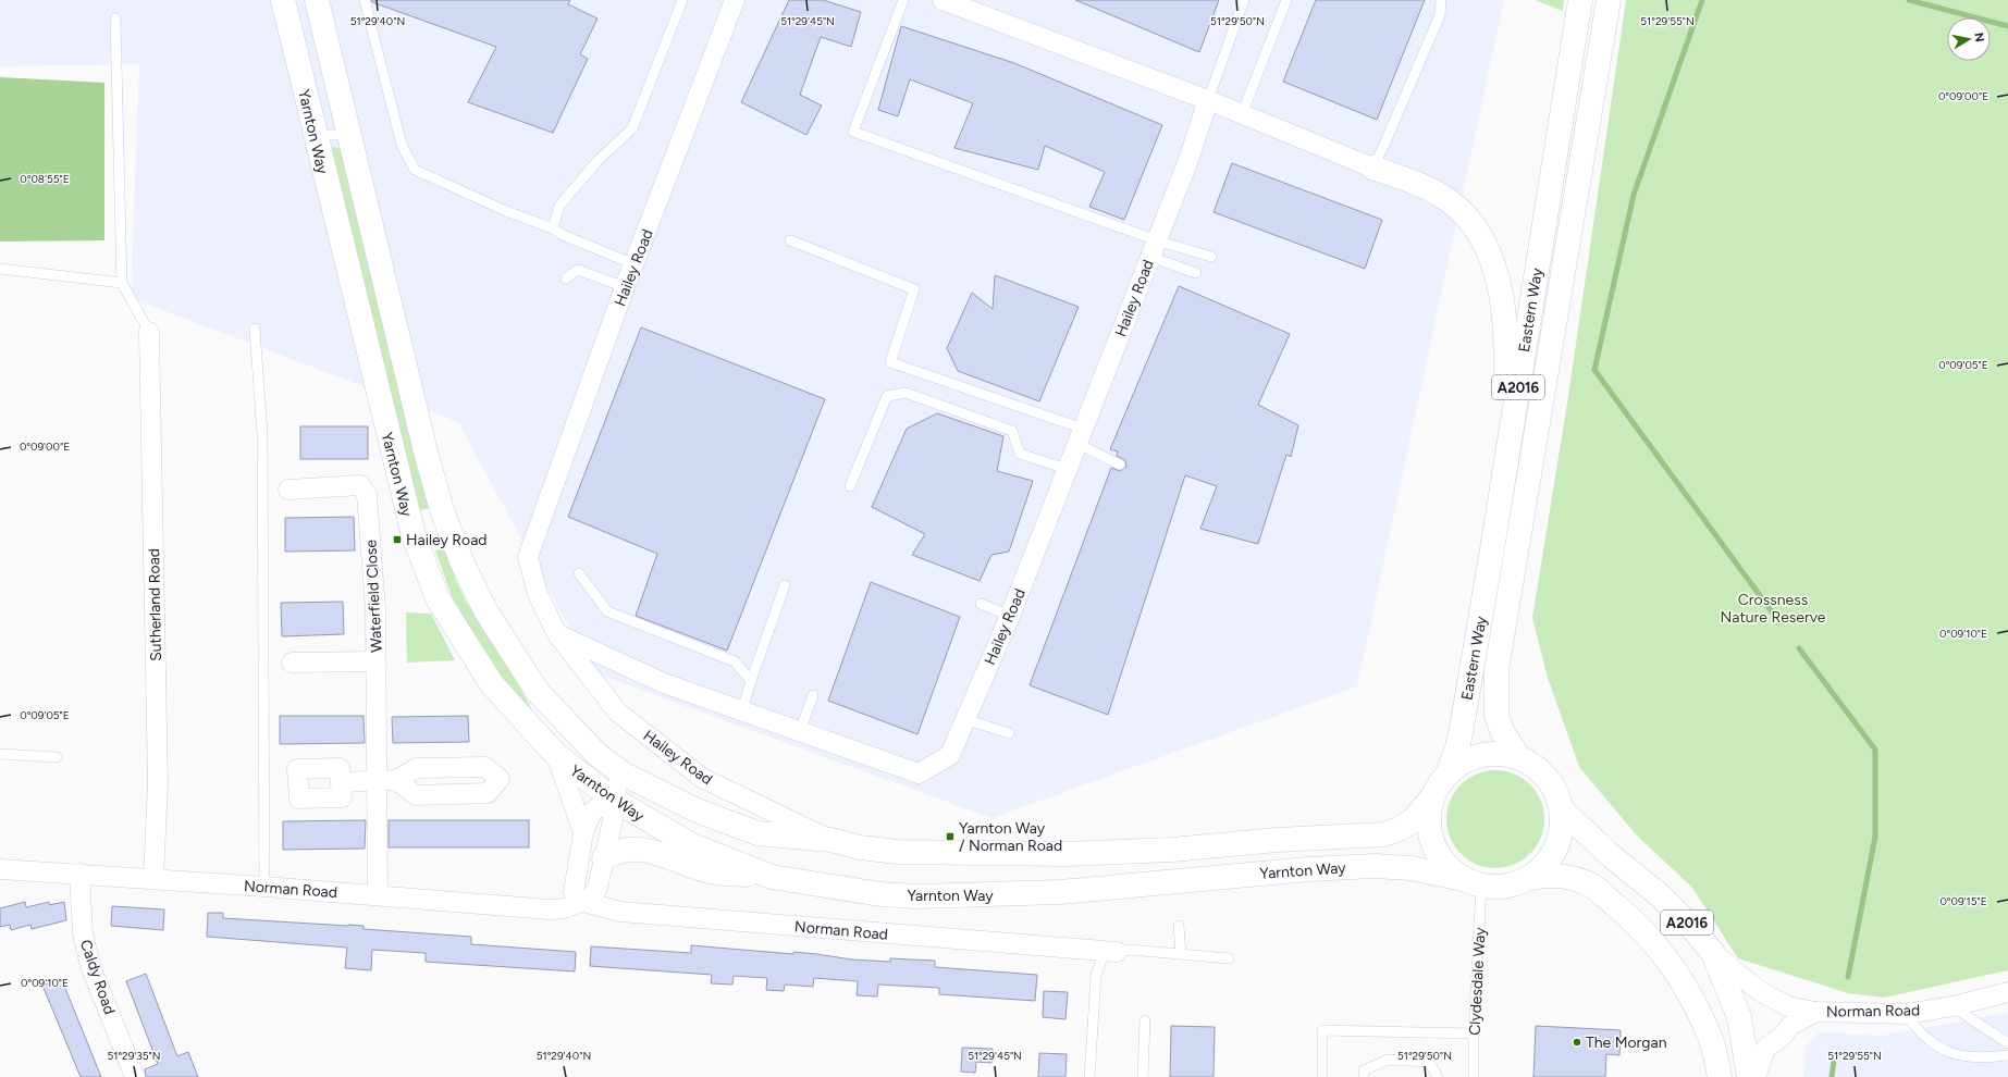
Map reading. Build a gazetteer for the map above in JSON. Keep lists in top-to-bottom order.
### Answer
{
  "streets": {
    "street": [
      "Yarnton Way",
      "Hailey Road",
      "Eastern Way",
      "A2016",
      "Waterfield Close",
      "Sutherland Road",
      "Norman Road",
      "Caldy Road"
    ],
    "lane": ["Clydesdale Way"]
  },
  "crossings": [
    ["Yarnton Way", "Hailey Road"],
    ["Yarnton Way", "Eastern Way"],
    ["Yarnton Way", "A2016"],
    ["Yarnton Way", "Norman Road"],
    ["Yarnton Way", "Clydesdale Way"],
    ["Eastern Way", "A2016"],
    ["Eastern Way", "Clydesdale Way"],
    ["A2016", "Norman Road"],
    ["A2016", "Clydesdale Way"],
    ["Waterfield Close", "Norman Road"],
    ["Sutherland Road", "Norman Road"],
    ["Norman Road", "Caldy Road"]
  ],
  "parks": ["Crossness Nature Reserve"],
  "places": {
    "transit": ["Hailey Road", "Yarnton Way / Norman Road"],
    "other": ["The Morgan"]
  },
  "north": "right",
  "coordinates": [
    "51°29'50\"N",
    "51°29'40\"N",
    "51°29'45\"N",
    "51°29'55\"N",
    "0°09'00\"E",
    "0°08'55\"E",
    "0°09'05\"E",
    "0°09'10\"E",
    "0°09'15\"E",
    "51°29'35\"N"
  ]
}
